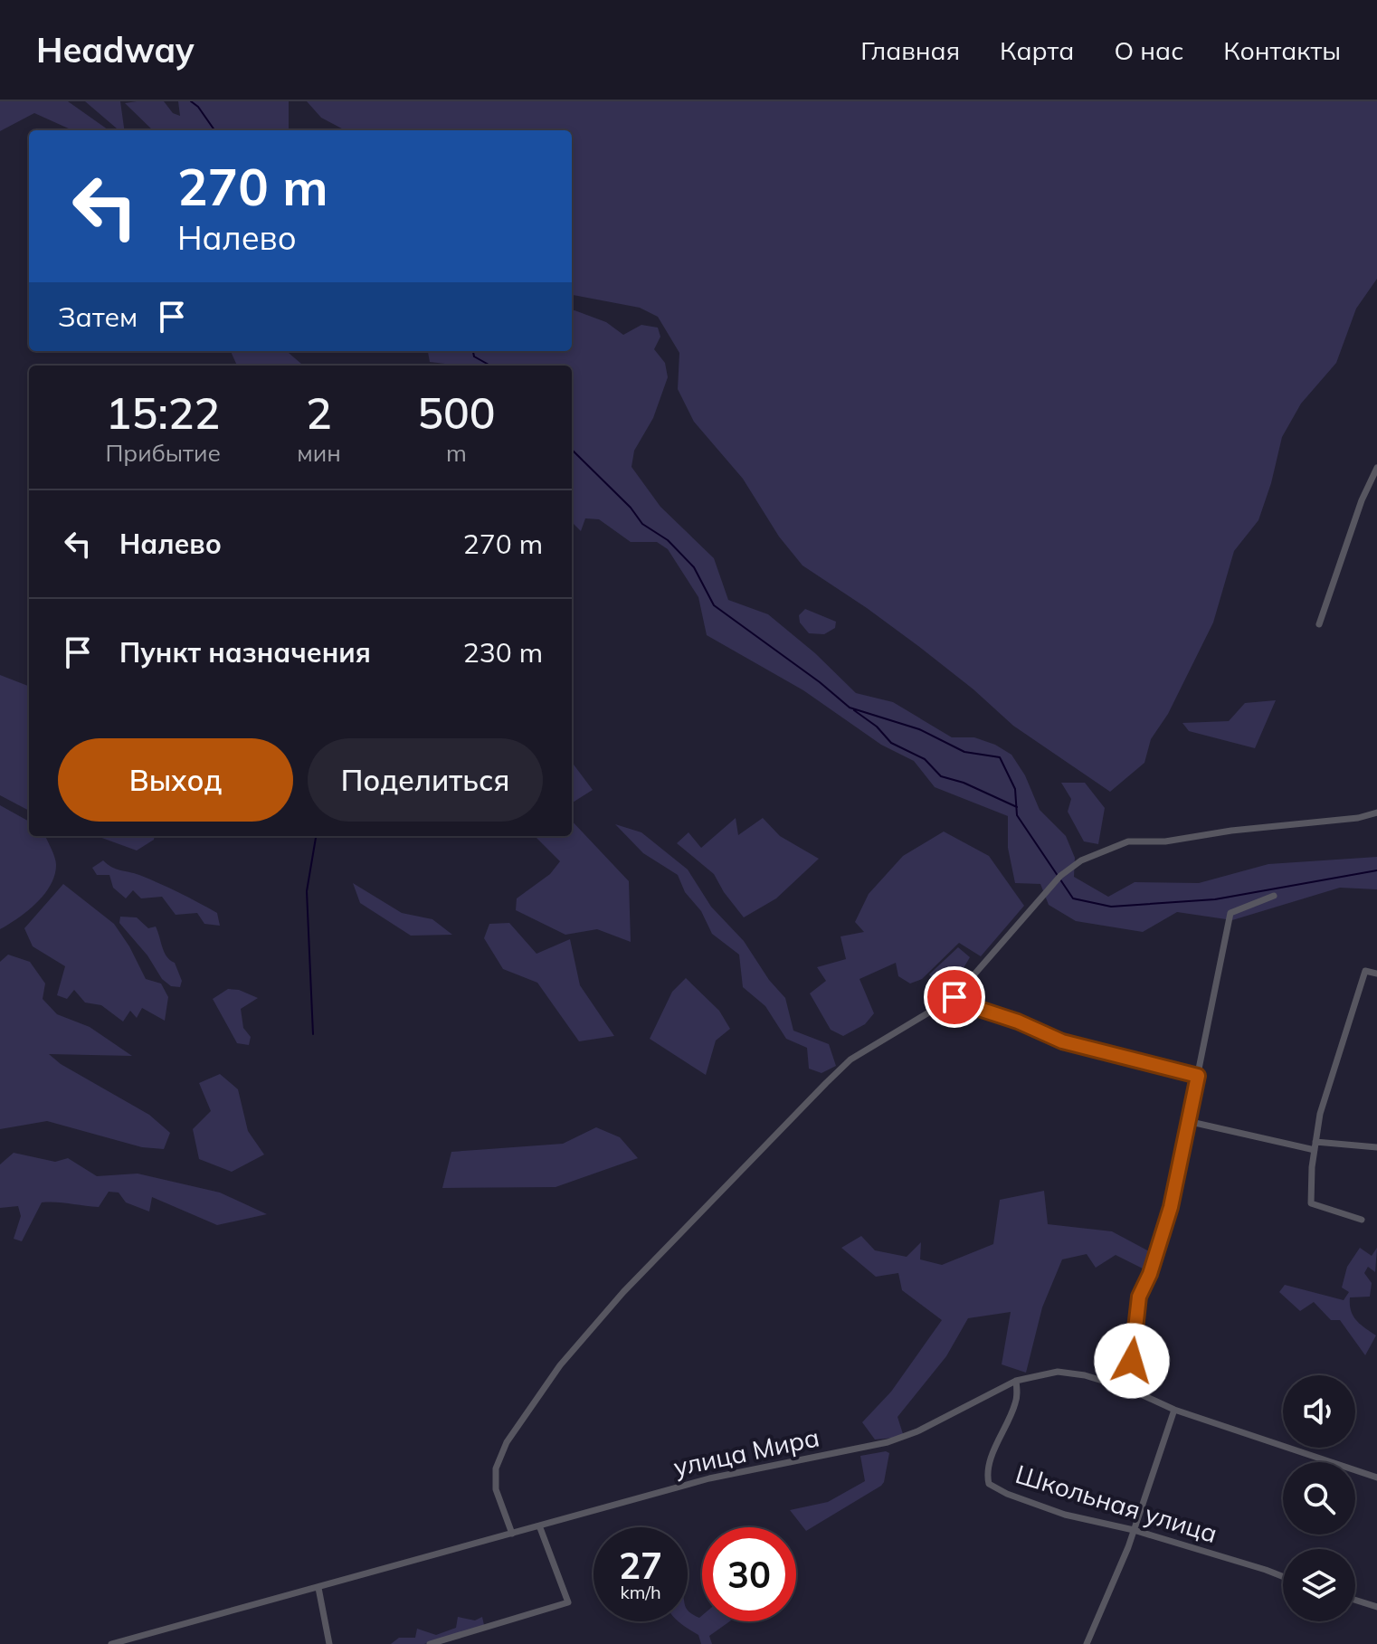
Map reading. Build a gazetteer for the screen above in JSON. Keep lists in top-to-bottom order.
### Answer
{
  "streets": {
    "street": ["улица Мира", "Школьная улица"]
  },
  "crossings": [
    ["улица Мира", "Школьная улица"]
  ],
  "page": {
    "header": "Headway",
    "nav": [
      "Главная",
      "Карта",
      "О нас",
      "Контакты"
    ],
    "turn": ["270 m", "Налево"],
    "then": "Затем",
    "eta": [
      "15:22",
      "Прибытие",
      "2",
      "мин",
      "500",
      "m"
    ],
    "list": [
      {
        "name": "Налево",
        "value": "270 m"
      },
      {
        "name": "Пункт назначения",
        "value": "230 m"
      }
    ],
    "buttons": ["Выход", "Поделиться"],
    "speed": "27 km/h",
    "limit": "30"
  }
}
